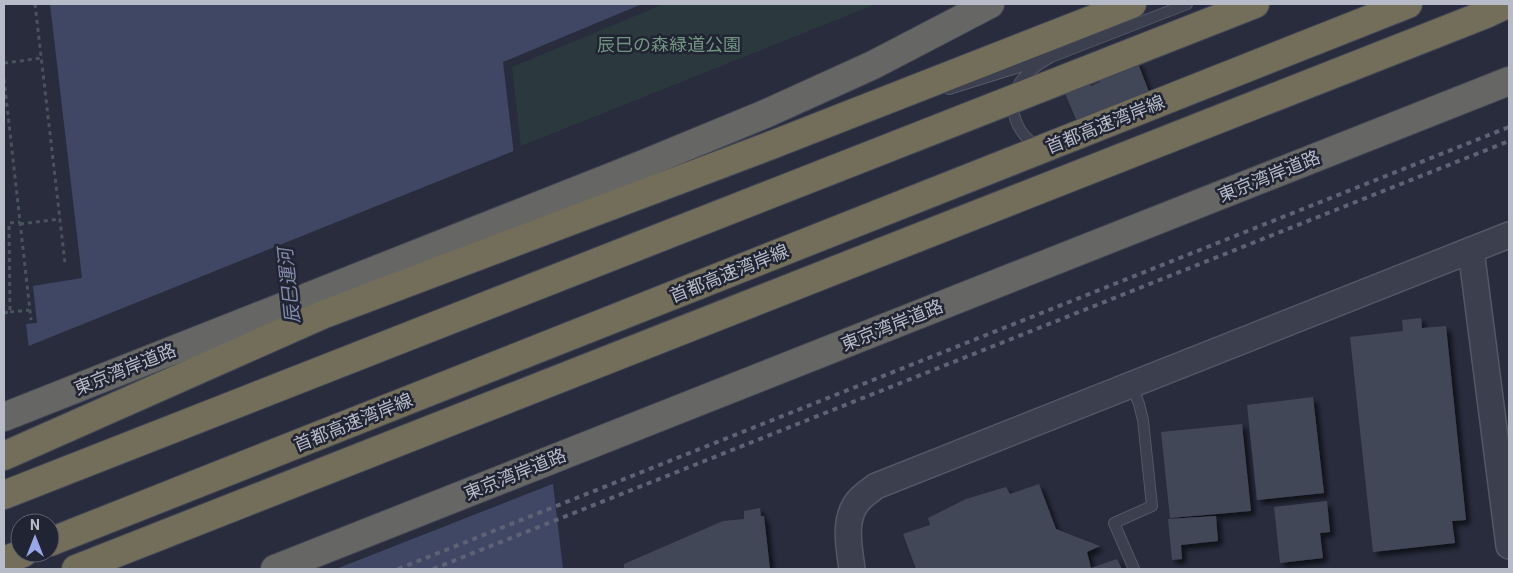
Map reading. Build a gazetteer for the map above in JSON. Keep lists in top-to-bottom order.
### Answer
{
  "streets": {
    "highway": ["首都高速湾岸線", "東京湾岸道路"]
  },
  "water": ["辰巳運河"],
  "parks": ["辰巳の森緑道公園"],
  "north": "top"
}
